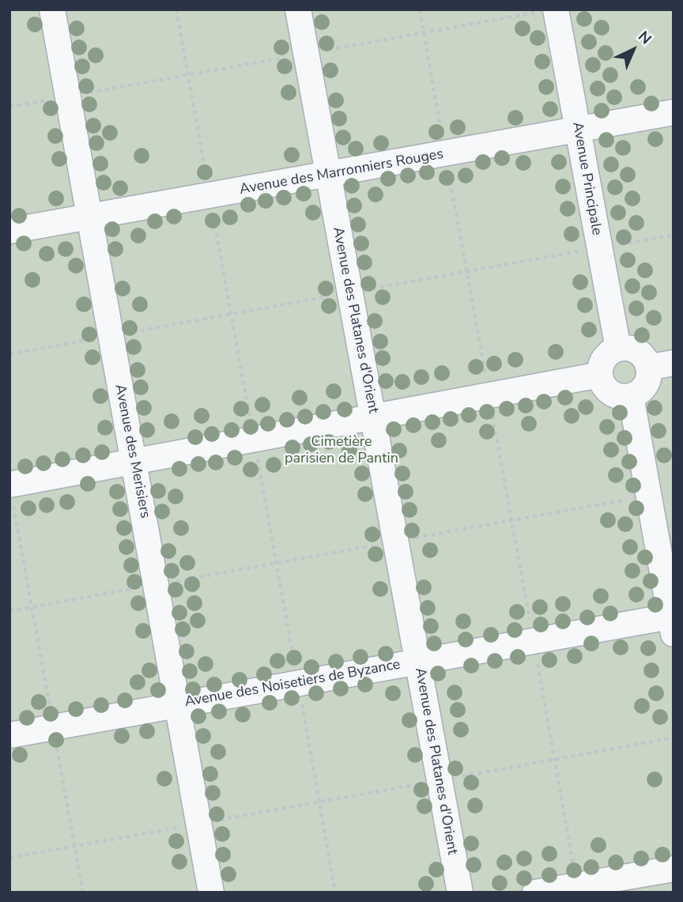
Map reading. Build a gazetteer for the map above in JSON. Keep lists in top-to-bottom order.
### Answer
{
  "streets": {
    "lane": [
      "Avenue des Marronniers Rouges",
      "Avenue Principale",
      "Avenue des Platanes d'Orient",
      "Avenue des Merisiers",
      "Avenue des Noisetiers de Byzance"
    ]
  },
  "crossings": [
    ["Avenue des Marronniers Rouges", "Avenue Principale"],
    ["Avenue des Marronniers Rouges", "Avenue des Platanes d'Orient"],
    ["Avenue des Marronniers Rouges", "Avenue des Merisiers"],
    ["Avenue des Platanes d'Orient", "Avenue des Noisetiers de Byzance"],
    ["Avenue des Merisiers", "Avenue des Noisetiers de Byzance"]
  ],
  "parks": ["Cimetière parisien de Pantin"],
  "north": "top right"
}
